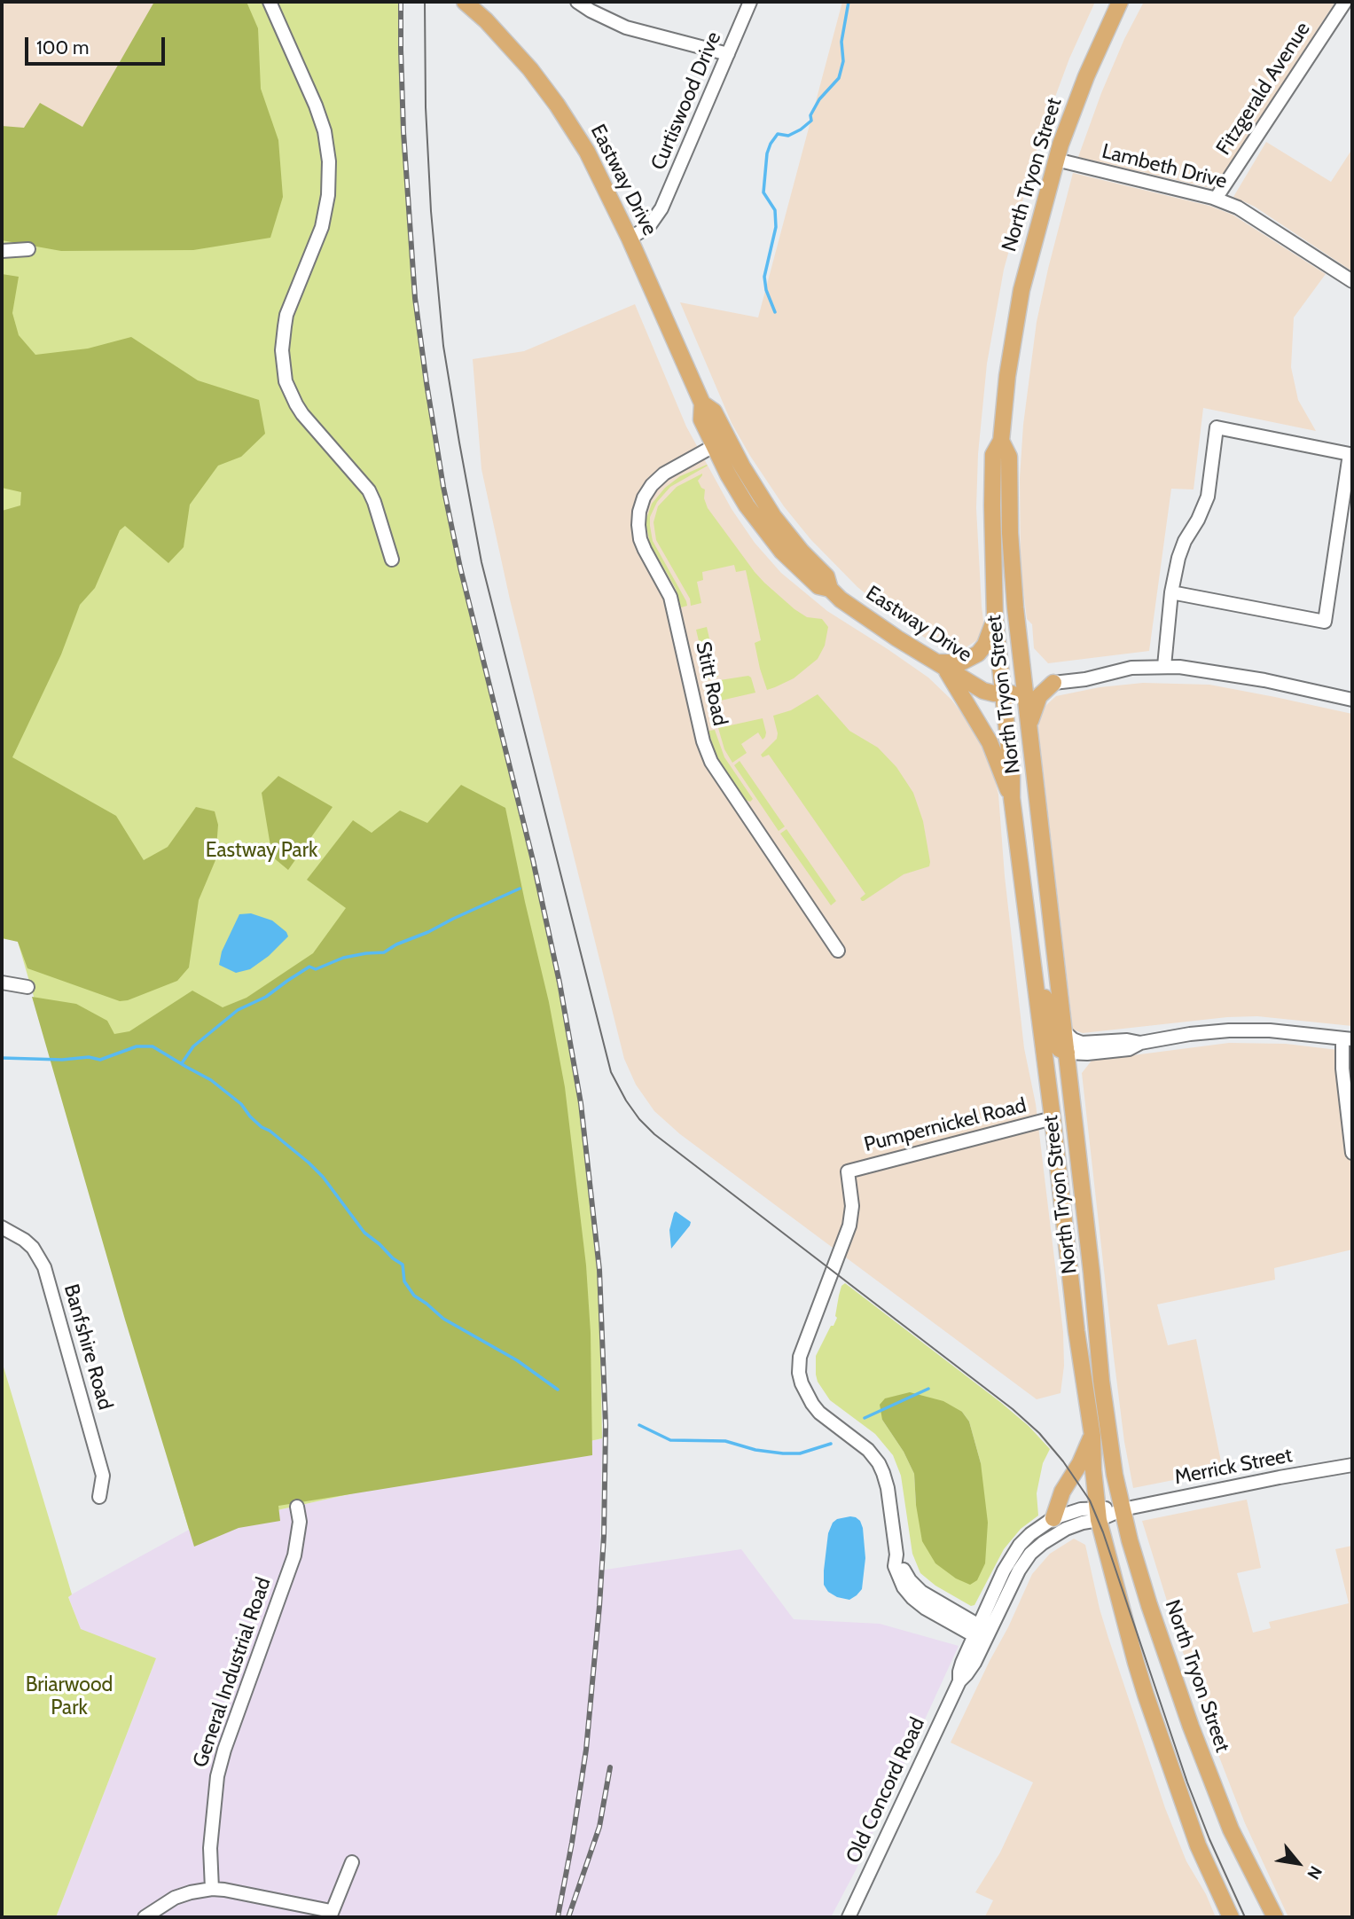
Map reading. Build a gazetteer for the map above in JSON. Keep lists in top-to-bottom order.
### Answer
{
  "streets": {
    "main road": ["North Tryon Street", "Eastway Drive"],
    "street": [
      "Fitzgerald Avenue",
      "Curtiswood Drive",
      "Lambeth Drive",
      "Stitt Road",
      "Pumpernickel Road",
      "Banfshire Road",
      "Merrick Street",
      "General Industrial Road",
      "Old Concord Road"
    ]
  },
  "crossings": [
    ["Fitzgerald Avenue", "Lambeth Drive"],
    ["Curtiswood Drive", "Eastway Drive"],
    ["Lambeth Drive", "North Tryon Street"],
    ["North Tryon Street", "Eastway Drive"],
    ["North Tryon Street", "Pumpernickel Road"],
    ["North Tryon Street", "Merrick Street"],
    ["North Tryon Street", "Old Concord Road"],
    ["Eastway Drive", "Stitt Road"],
    ["Pumpernickel Road", "Old Concord Road"],
    ["Merrick Street", "Old Concord Road"]
  ],
  "parks": ["Eastway Park", "Briarwood Park"],
  "scale_bar": "100 m",
  "north": "bottom right"
}
